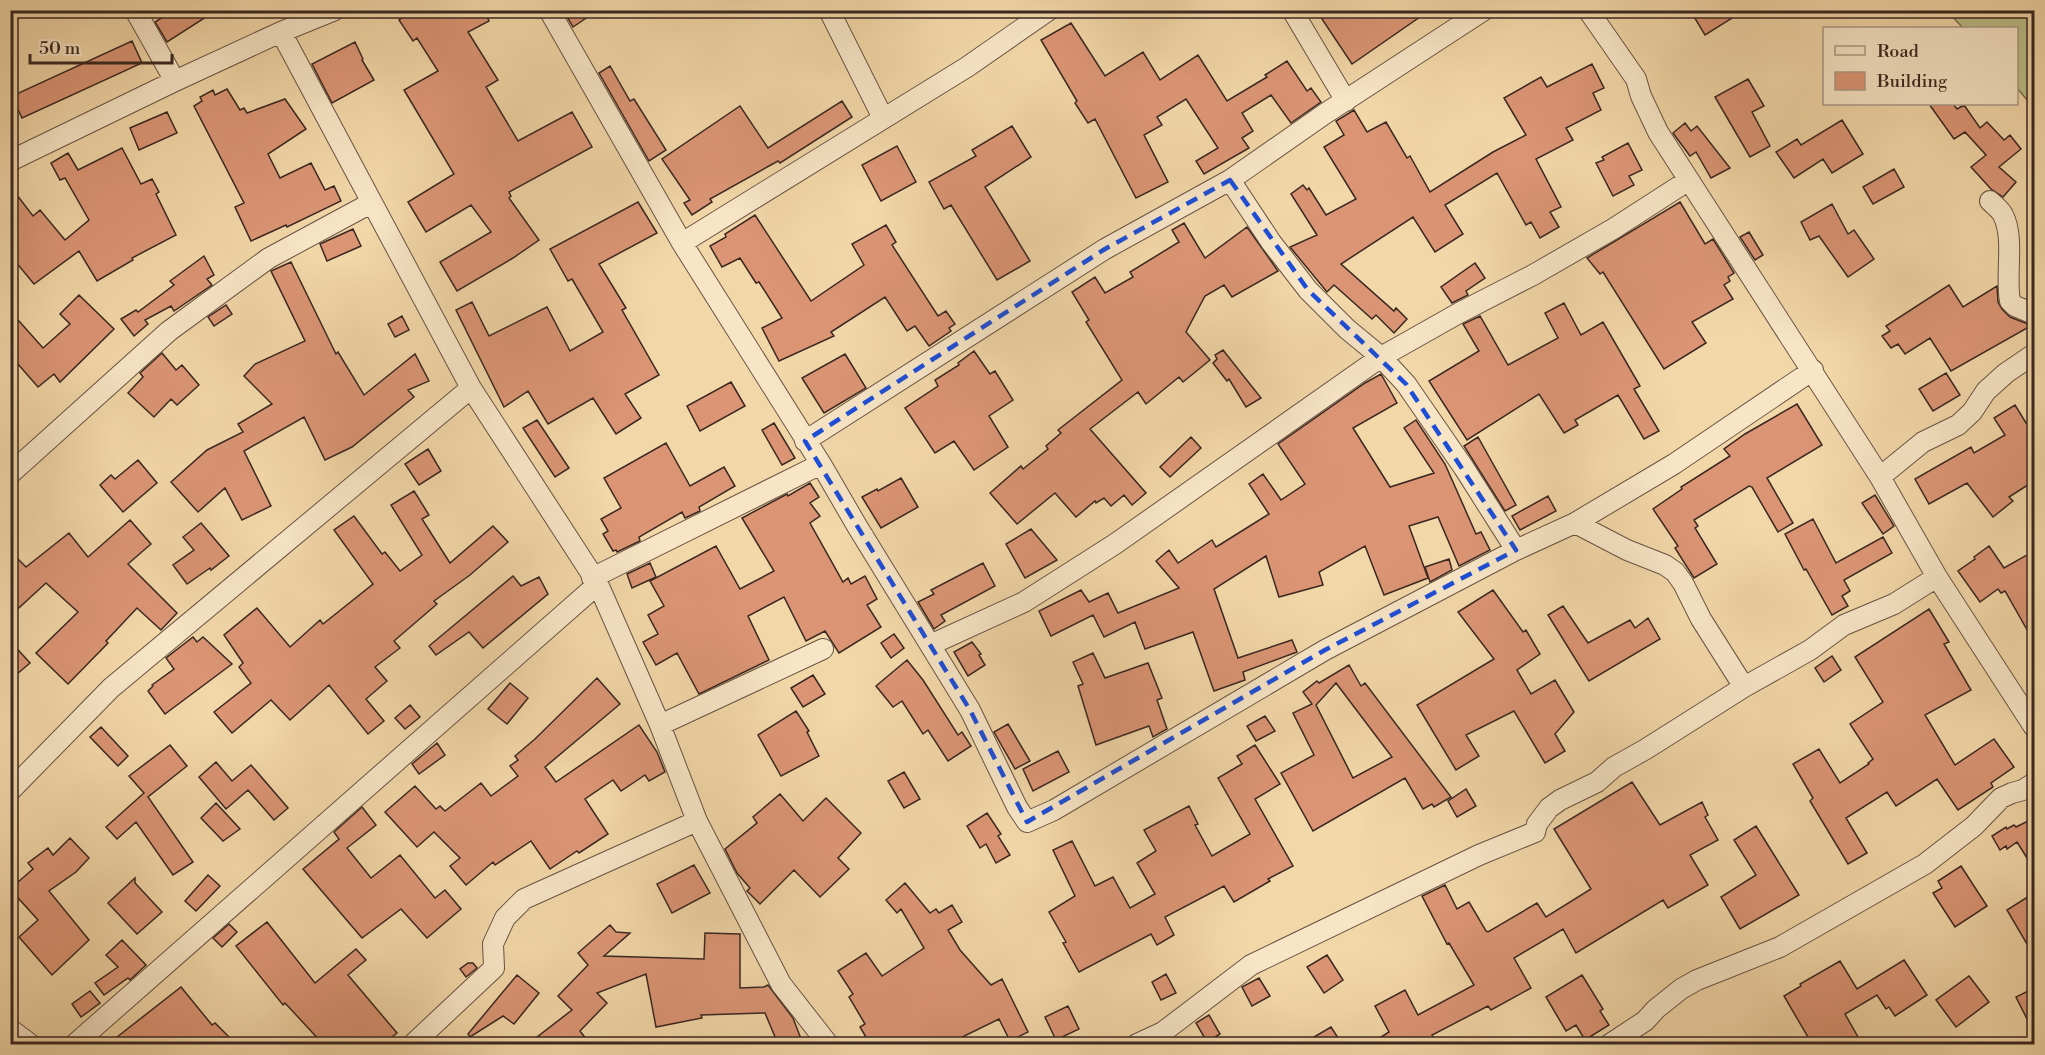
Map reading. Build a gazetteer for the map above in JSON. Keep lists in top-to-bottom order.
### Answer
{
  "legend": ["Road", "Building"],
  "scale_bar": "50 m"
}
